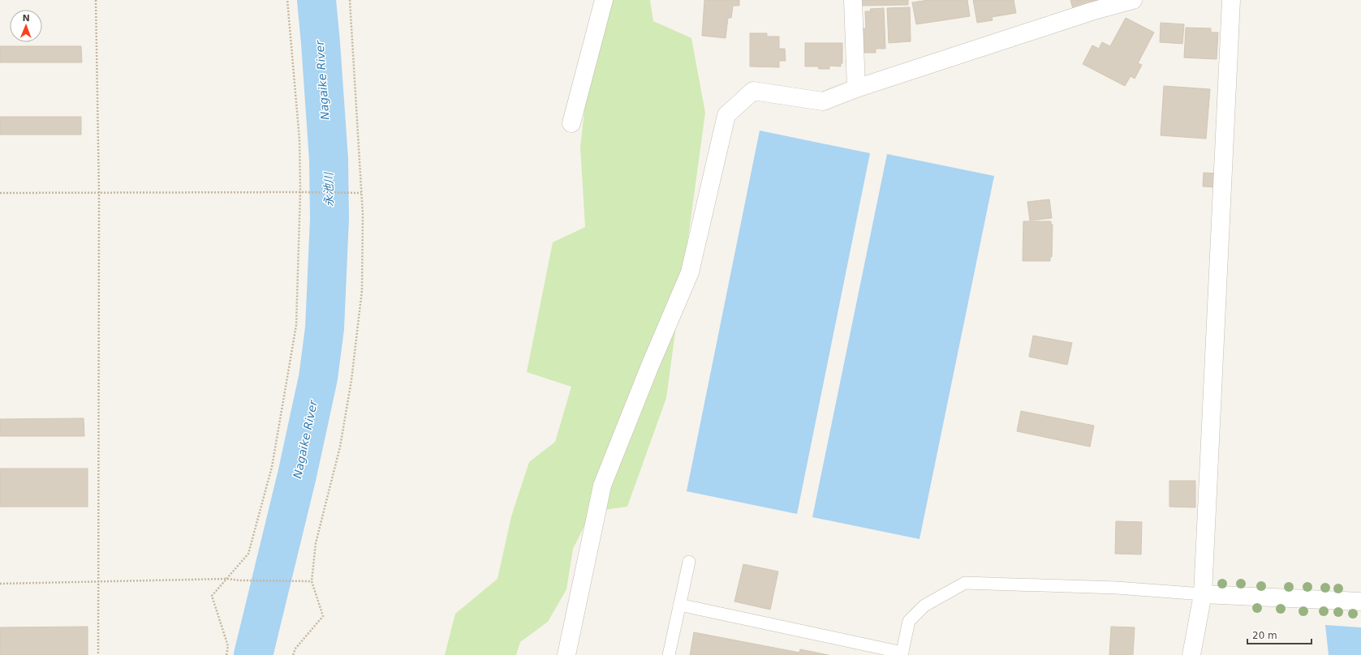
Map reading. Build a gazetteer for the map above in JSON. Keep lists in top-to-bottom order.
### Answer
{
  "water": ["Nagaike River", "永池川"],
  "scale_bar": "20 m",
  "north": "top"
}
